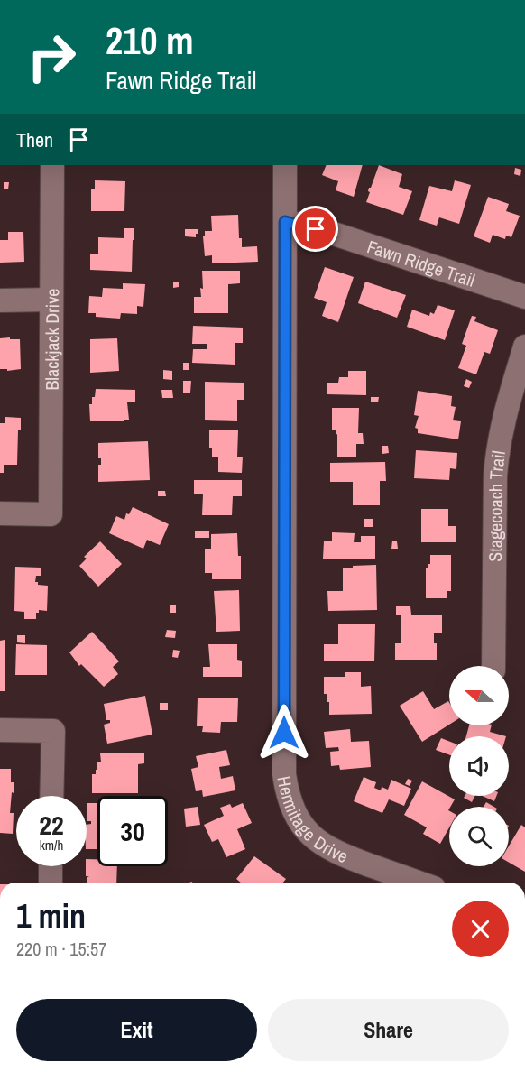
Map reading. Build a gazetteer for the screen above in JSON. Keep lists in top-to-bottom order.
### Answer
{
  "streets": {
    "street": [
      "Fawn Ridge Trail",
      "Blackjack Drive",
      "Stagecoach Trail",
      "Hermitage Drive"
    ]
  },
  "crossings": [
    ["Fawn Ridge Trail", "Hermitage Drive"]
  ],
  "north": "left",
  "page": {
    "turn": ["210 m", "Fawn Ridge Trail"],
    "then": "Then",
    "speed": "22 km/h",
    "limit": "30",
    "heading": ["1 min", "220 m · 15:57"],
    "buttons": ["Exit", "Share"]
  }
}
